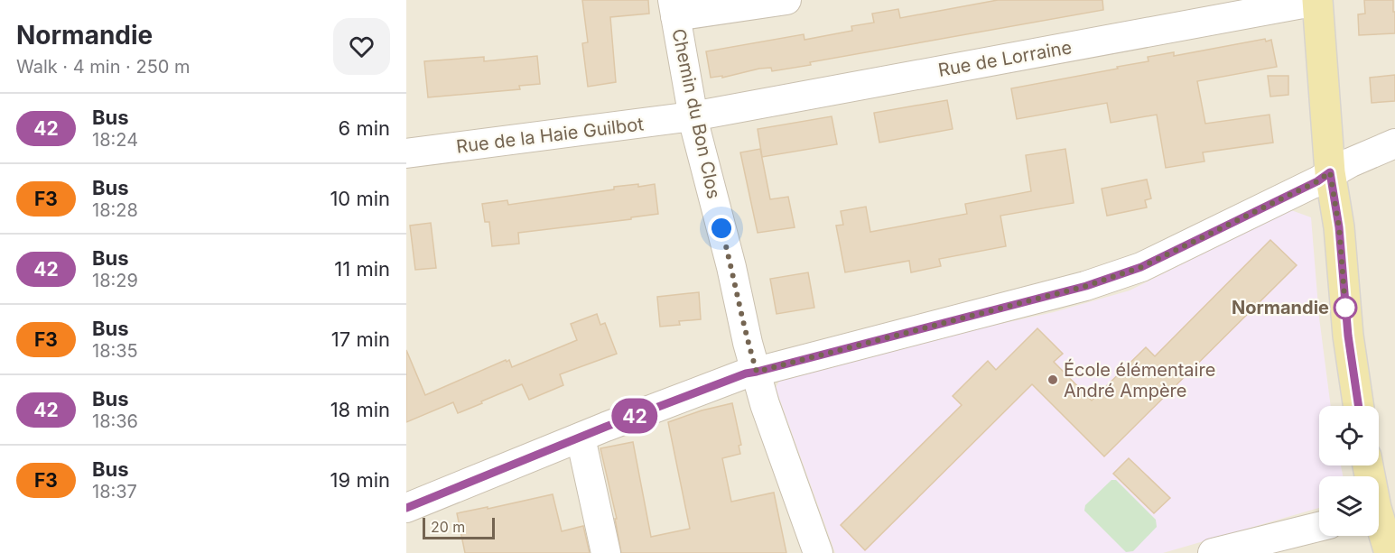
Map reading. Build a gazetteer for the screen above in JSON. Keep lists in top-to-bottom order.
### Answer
{
  "streets": {
    "street": ["Rue de Lorraine", "Chemin du Bon Clos", "Rue de la Haie Guilbot"]
  },
  "crossings": [
    ["Rue de Lorraine", "Chemin du Bon Clos"],
    ["Rue de Lorraine", "Rue de la Haie Guilbot"],
    ["Chemin du Bon Clos", "Rue de la Haie Guilbot"]
  ],
  "places": ["Normandie", "École élémentaire André Ampère"],
  "lines": ["bus line 42"],
  "scale_bar": "20 m",
  "page": {
    "heading": ["Normandie", "Walk · 4 min · 250 m"],
    "on_map": "42",
    "list": [
      {
        "mark": "42",
        "name": "Bus",
        "note": "18:24",
        "value": "6 min"
      },
      {
        "mark": "F3",
        "name": "Bus",
        "note": "18:28",
        "value": "10 min"
      },
      {
        "mark": "42",
        "name": "Bus",
        "note": "18:29",
        "value": "11 min"
      },
      {
        "mark": "F3",
        "name": "Bus",
        "note": "18:35",
        "value": "17 min"
      },
      {
        "mark": "42",
        "name": "Bus",
        "note": "18:36",
        "value": "18 min"
      },
      {
        "mark": "F3",
        "name": "Bus",
        "note": "18:37",
        "value": "19 min"
      }
    ],
    "scale": "20 m"
  }
}
